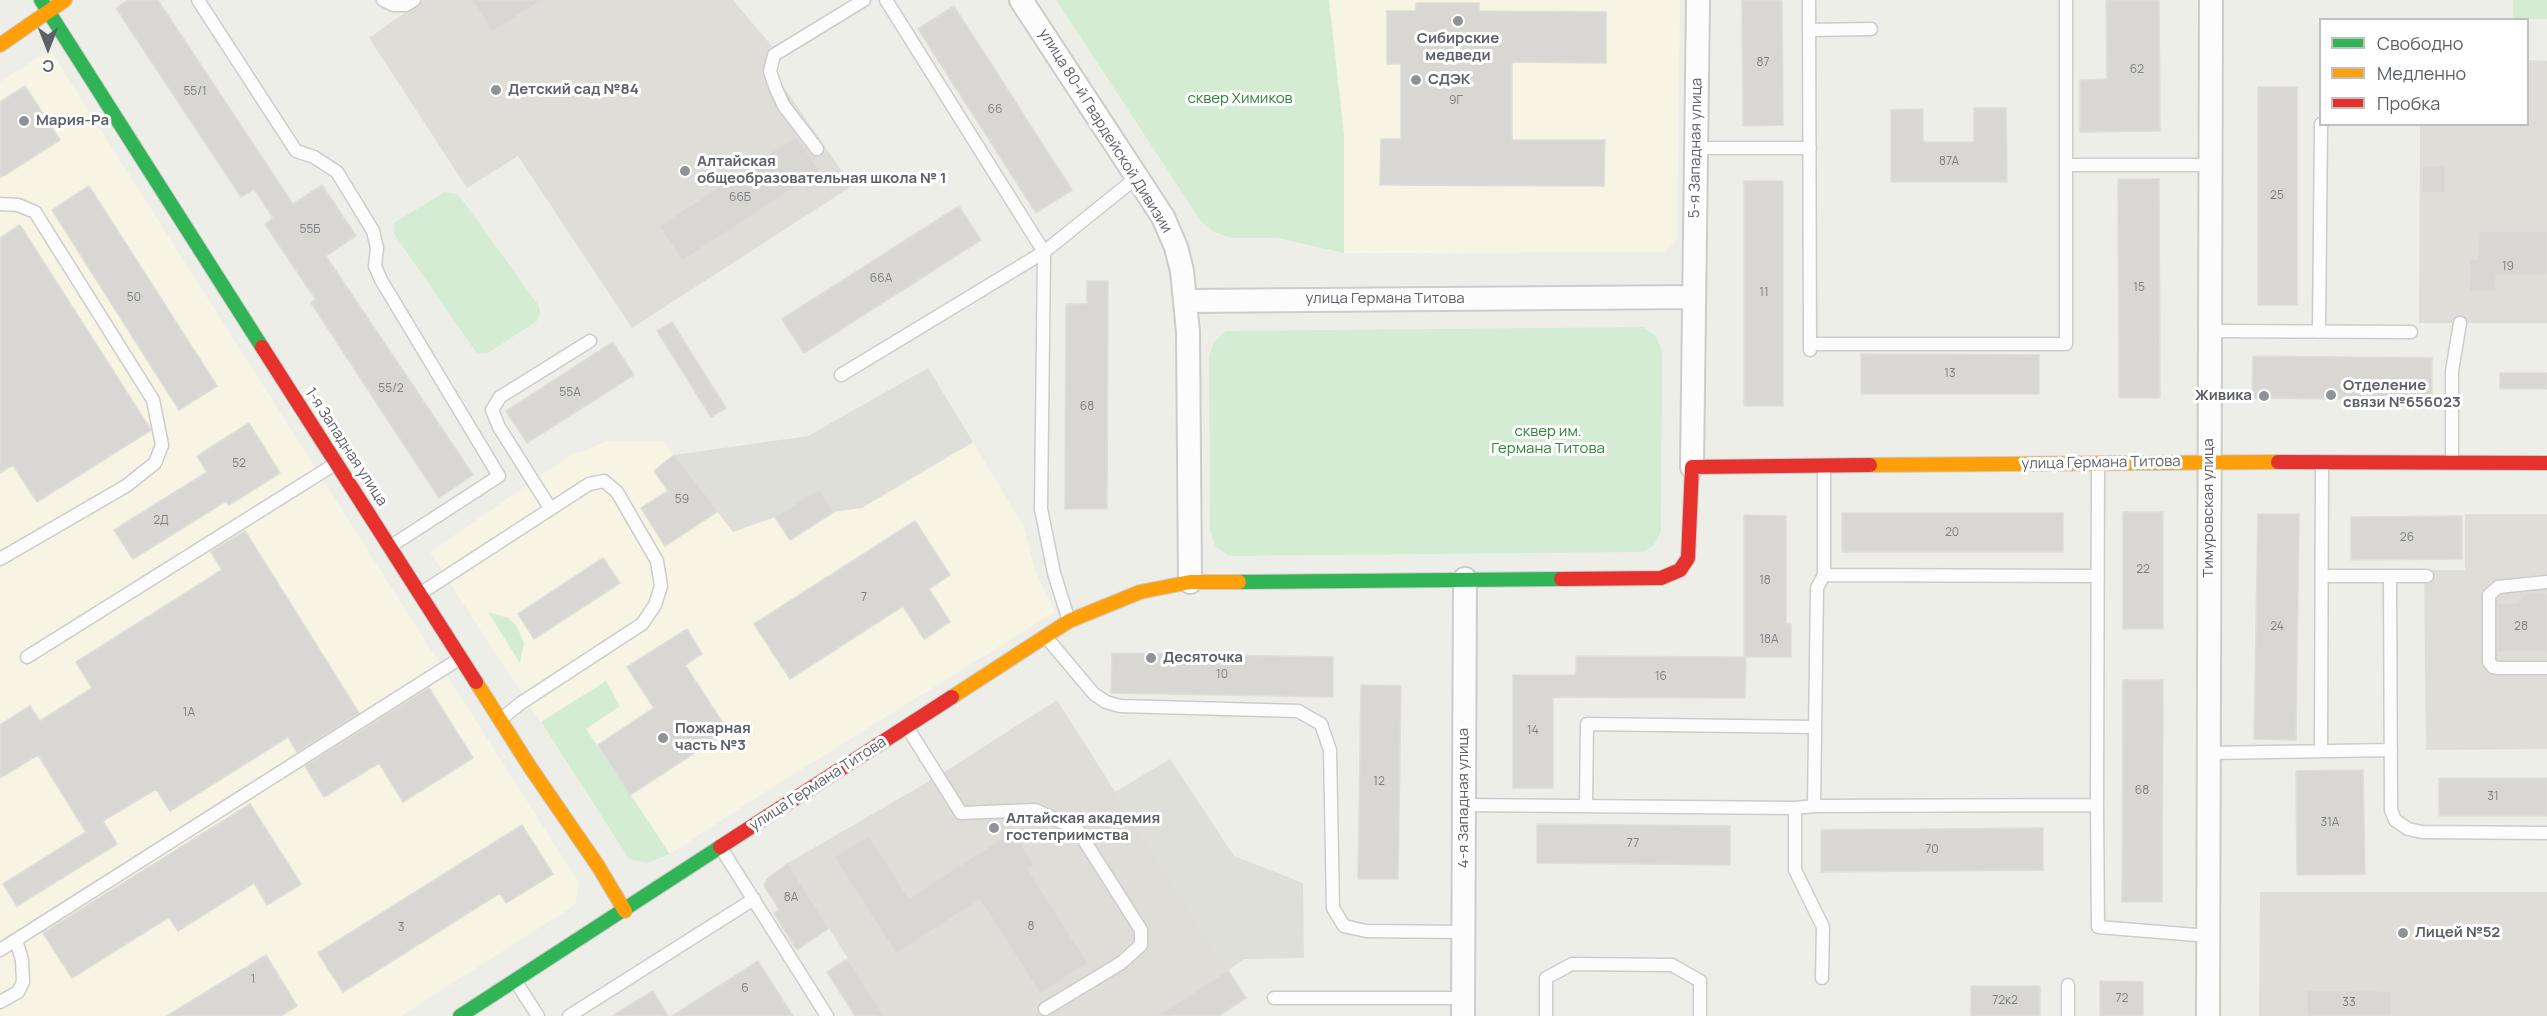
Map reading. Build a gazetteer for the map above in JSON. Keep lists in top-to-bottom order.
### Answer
{
  "streets": {
    "street": [
      "улица 80-й Гвардейской Дивизии",
      "5-я Западная улица",
      "улица Германа Титова",
      "1-я Западная улица",
      "Тимуровская улица",
      "4-я Западная улица"
    ]
  },
  "crossings": [
    ["улица 80-й Гвардейской Дивизии", "улица Германа Титова"],
    ["5-я Западная улица", "улица Германа Титова"],
    ["улица Германа Титова", "1-я Западная улица"],
    ["улица Германа Титова", "Тимуровская улица"],
    ["улица Германа Титова", "4-я Западная улица"]
  ],
  "parks": ["сквер Химиков", "сквер им. Германа Титова"],
  "places": [
    "Сибирские медведи",
    "СДЭК",
    "Детский сад №84",
    "Мария-Ра",
    "Алтайская общеобразовательная школа № 1",
    "Отделение связи №656023",
    "Живика",
    "Десяточка",
    "Пожарная часть №3",
    "Алтайская академия гостеприимства",
    "Лицей №52"
  ],
  "house_numbers": [
    "87",
    "62",
    "55/1",
    "9Г",
    "66",
    "87А",
    "25",
    "66Б",
    "55Б",
    "19",
    "66А",
    "15",
    "11",
    "50",
    "13",
    "55/2",
    "55А",
    "68",
    "52",
    "59",
    "2Д",
    "20",
    "26",
    "22",
    "18",
    "7",
    "24",
    "28",
    "18А",
    "10",
    "16",
    "1А",
    "14",
    "12",
    "68",
    "31",
    "31А",
    "77",
    "70",
    "8А",
    "8",
    "3",
    "1",
    "6",
    "72",
    "72к2",
    "33"
  ],
  "legend": ["Свободно", "Медленно", "Пробка"],
  "north": "bottom"
}
